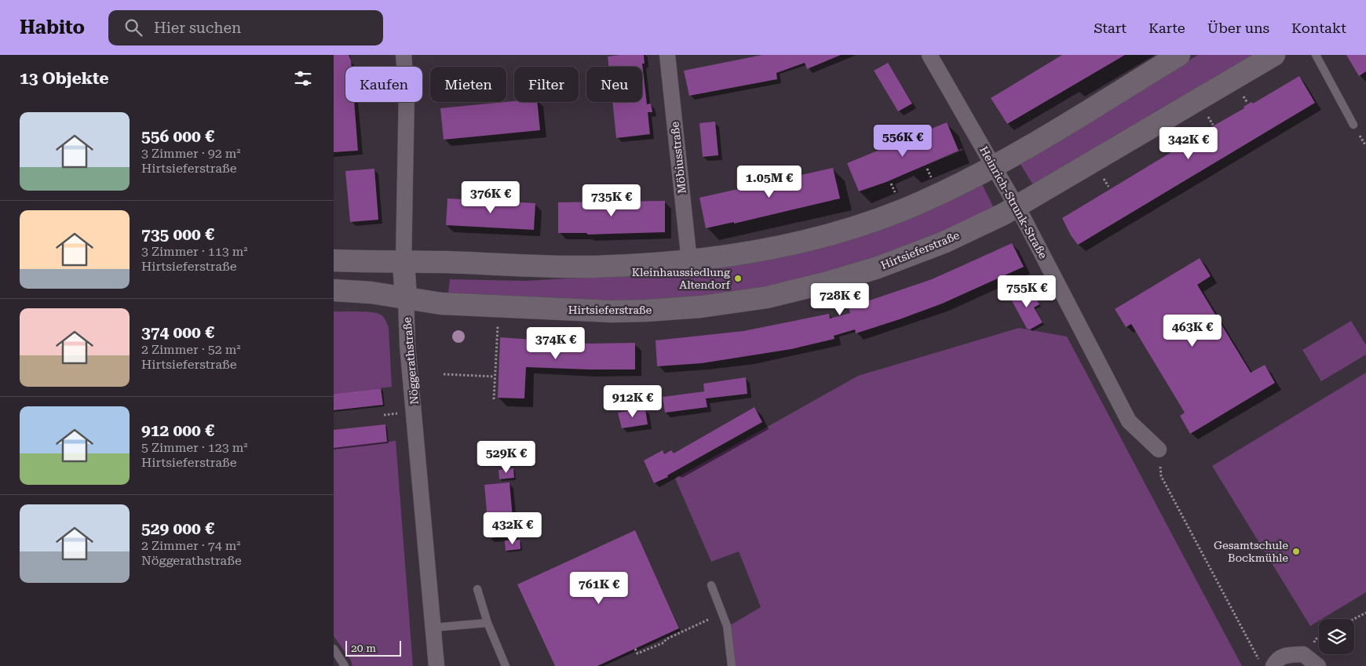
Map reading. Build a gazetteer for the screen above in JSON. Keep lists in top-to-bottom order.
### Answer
{
  "streets": {
    "main road": ["Hirtsieferstraße", "Nöggerathstraße"],
    "street": ["Möbiusstraße", "Heinrich-Strunk-Straße"]
  },
  "crossings": [
    ["Heinrich-Strunk-Straße", "Hirtsieferstraße"],
    ["Hirtsieferstraße", "Nöggerathstraße"]
  ],
  "places": ["Kleinhaussiedlung Altendorf", "Gesamtschule Bockmühle"],
  "scale_bar": "20 m",
  "page": {
    "header": "Habito",
    "search": "Hier suchen",
    "nav": [
      "Start",
      "Karte",
      "Über uns",
      "Kontakt"
    ],
    "heading": "13 Objekte",
    "chip": [
      "Kaufen",
      "Mieten",
      "Filter",
      "Neu"
    ],
    "list": [
      {
        "name": "556 000 €",
        "note": "3 Zimmer · 92 m² · Hirtsieferstraße"
      },
      {
        "name": "735 000 €",
        "note": "3 Zimmer · 113 m² · Hirtsieferstraße"
      },
      {
        "name": "374 000 €",
        "note": "2 Zimmer · 52 m² · Hirtsieferstraße"
      },
      {
        "name": "912 000 €",
        "note": "5 Zimmer · 123 m² · Hirtsieferstraße"
      },
      {
        "name": "529 000 €",
        "note": "2 Zimmer · 74 m² · Nöggerathstraße"
      }
    ],
    "price": [
      "556K €",
      "342K €",
      "1.05M €",
      "376K €",
      "735K €",
      "755K €",
      "728K €",
      "463K €",
      "374K €",
      "912K €",
      "529K €",
      "432K €",
      "761K €"
    ],
    "scale": "20 m"
  }
}
